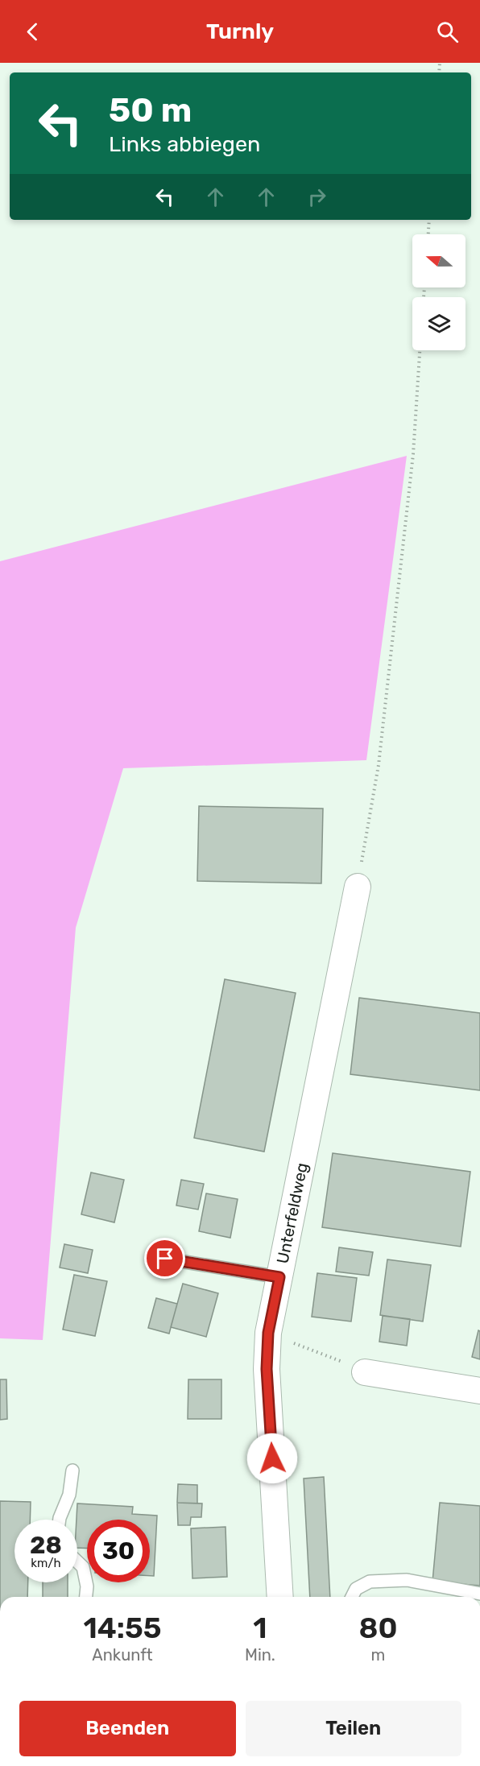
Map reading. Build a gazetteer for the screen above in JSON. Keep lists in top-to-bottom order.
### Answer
{
  "streets": {
    "street": ["Unterfeldweg"]
  },
  "north": "left",
  "page": {
    "header": "Turnly",
    "turn": ["50 m", "Links abbiegen"],
    "speed": "28 km/h",
    "limit": "30",
    "eta": [
      "14:55",
      "Ankunft",
      "1",
      "Min.",
      "80",
      "m"
    ],
    "buttons": ["Beenden", "Teilen"]
  }
}
